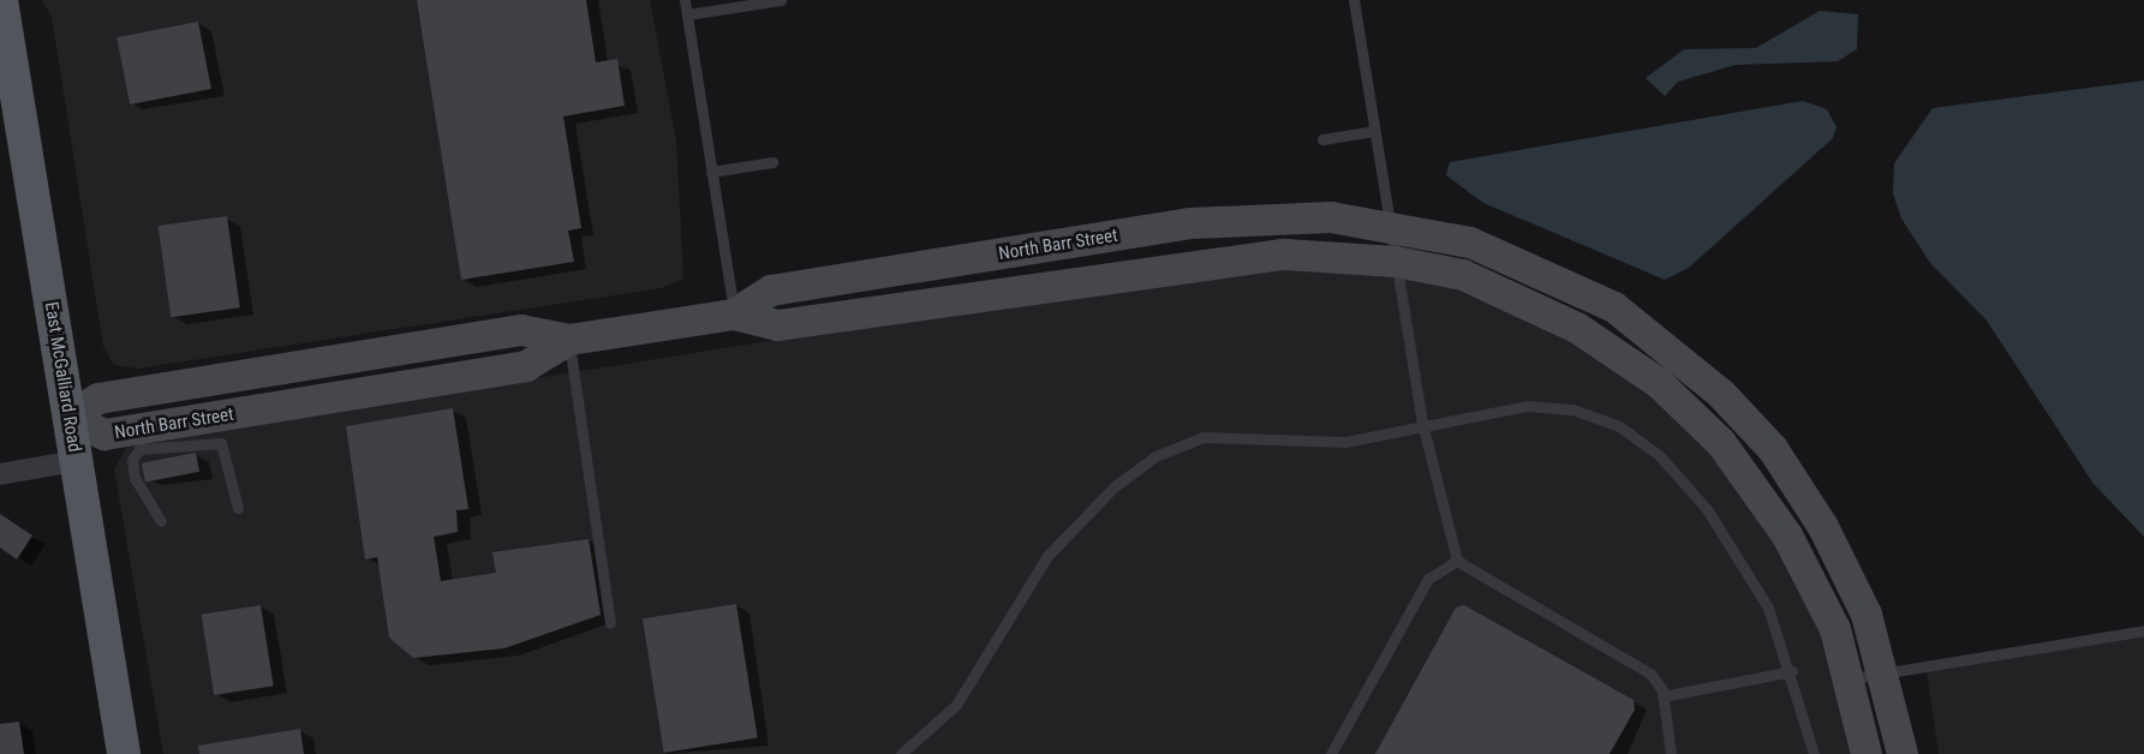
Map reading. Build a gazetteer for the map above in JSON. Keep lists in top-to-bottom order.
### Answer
{
  "streets": {
    "main road": ["East McGalliard Road"],
    "street": ["North Barr Street"]
  },
  "crossings": [
    ["North Barr Street", "East McGalliard Road"]
  ]
}
